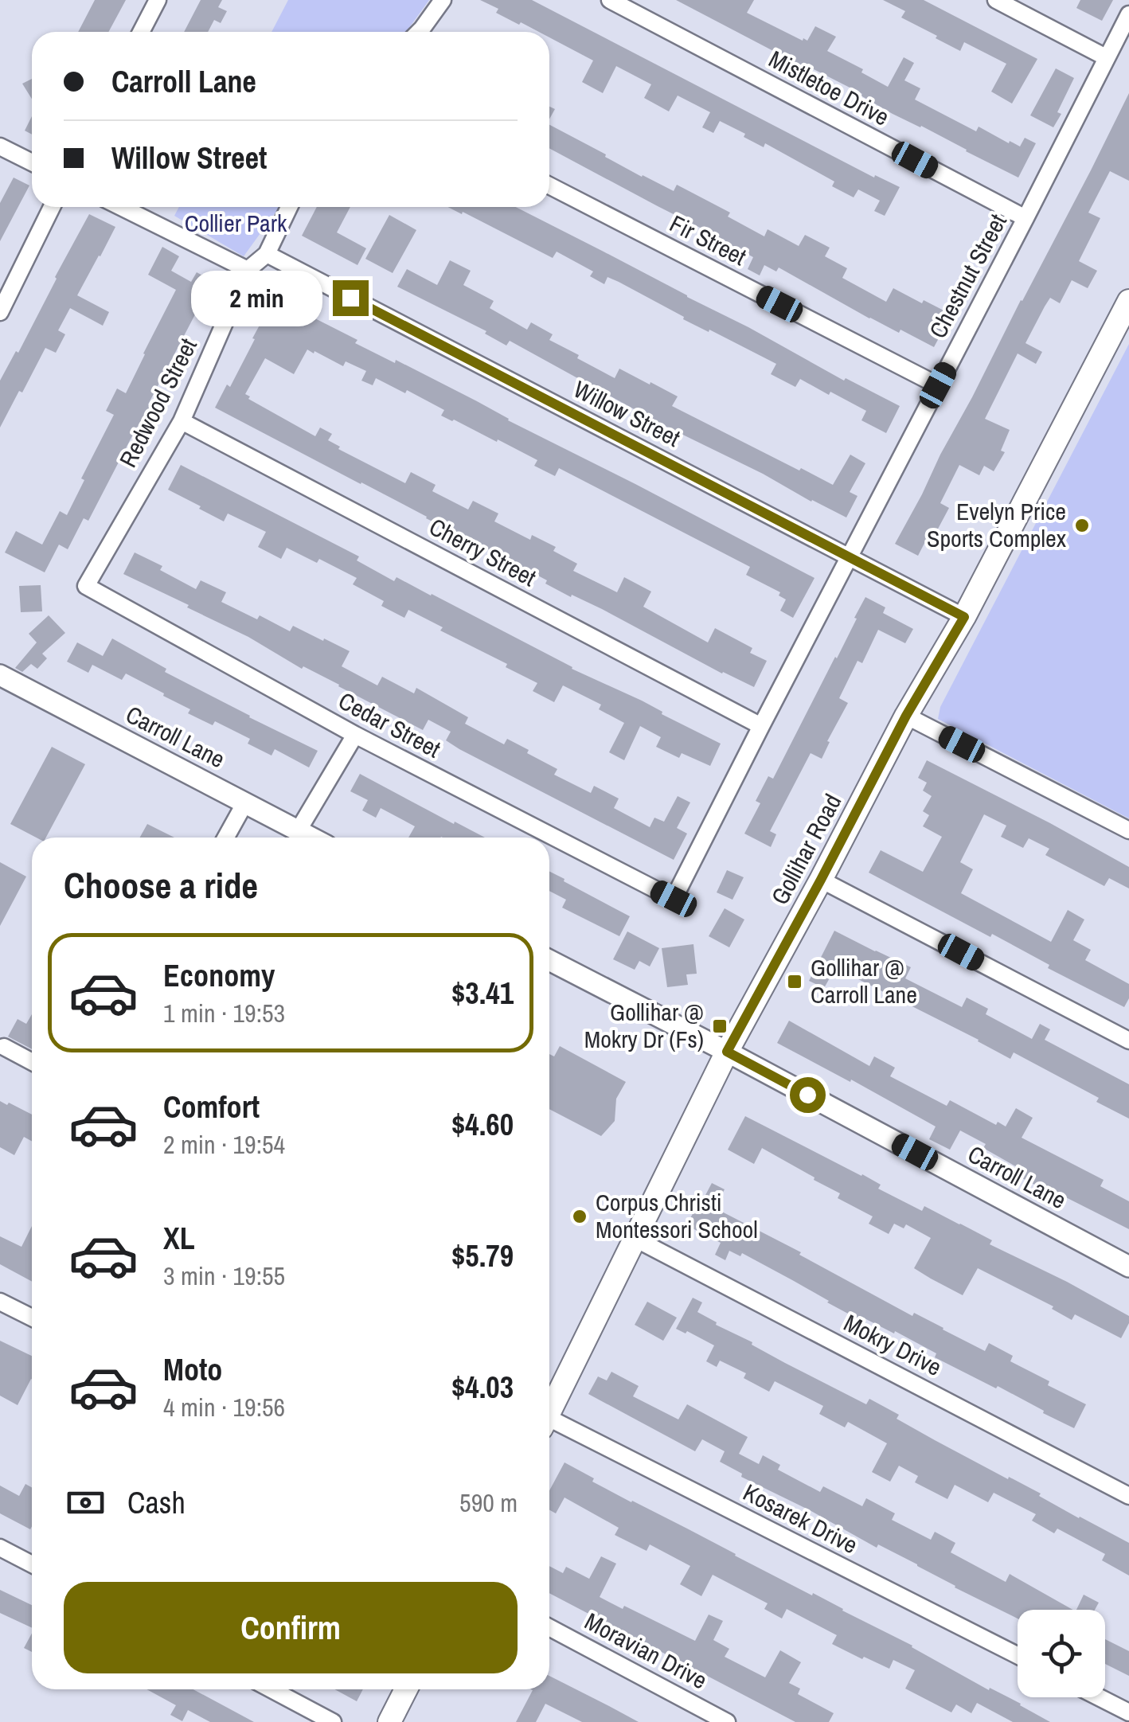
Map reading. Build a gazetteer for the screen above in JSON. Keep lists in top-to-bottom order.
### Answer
{
  "streets": {
    "main road": ["Gollihar Road"],
    "street": [
      "Mistletoe Drive",
      "Fir Street",
      "Chestnut Street",
      "Redwood Street",
      "Willow Street",
      "Cherry Street",
      "Cedar Street",
      "Carroll Lane",
      "Mokry Drive",
      "Kosarek Drive",
      "Moravian Drive"
    ]
  },
  "crossings": [
    ["Mistletoe Drive", "Chestnut Street"],
    ["Fir Street", "Chestnut Street"],
    ["Chestnut Street", "Willow Street"],
    ["Chestnut Street", "Cherry Street"],
    ["Chestnut Street", "Cedar Street"],
    ["Redwood Street", "Willow Street"],
    ["Redwood Street", "Cherry Street"],
    ["Redwood Street", "Cedar Street"],
    ["Willow Street", "Gollihar Road"],
    ["Carroll Lane", "Gollihar Road"],
    ["Gollihar Road", "Mokry Drive"]
  ],
  "parks": ["Collier Park"],
  "places": {
    "other": ["Evelyn Price Sports Complex", "Corpus Christi Montessori School"],
    "transit": ["Gollihar @ Carroll Lane", "Gollihar @ Mokry Dr (Fs)"]
  },
  "page": {
    "banner": ["Carroll Lane", "Willow Street"],
    "bubble": "2 min",
    "heading": "Choose a ride",
    "list": [
      {
        "name": "Economy",
        "note": "1 min · 19:53",
        "value": "$3.41"
      },
      {
        "name": "Comfort",
        "note": "2 min · 19:54",
        "value": "$4.60"
      },
      {
        "name": "XL",
        "note": "3 min · 19:55",
        "value": "$5.79"
      },
      {
        "name": "Moto",
        "note": "4 min · 19:56",
        "value": "$4.03"
      }
    ],
    "pay": ["Cash", "590 m"],
    "buttons": "Confirm"
  }
}
